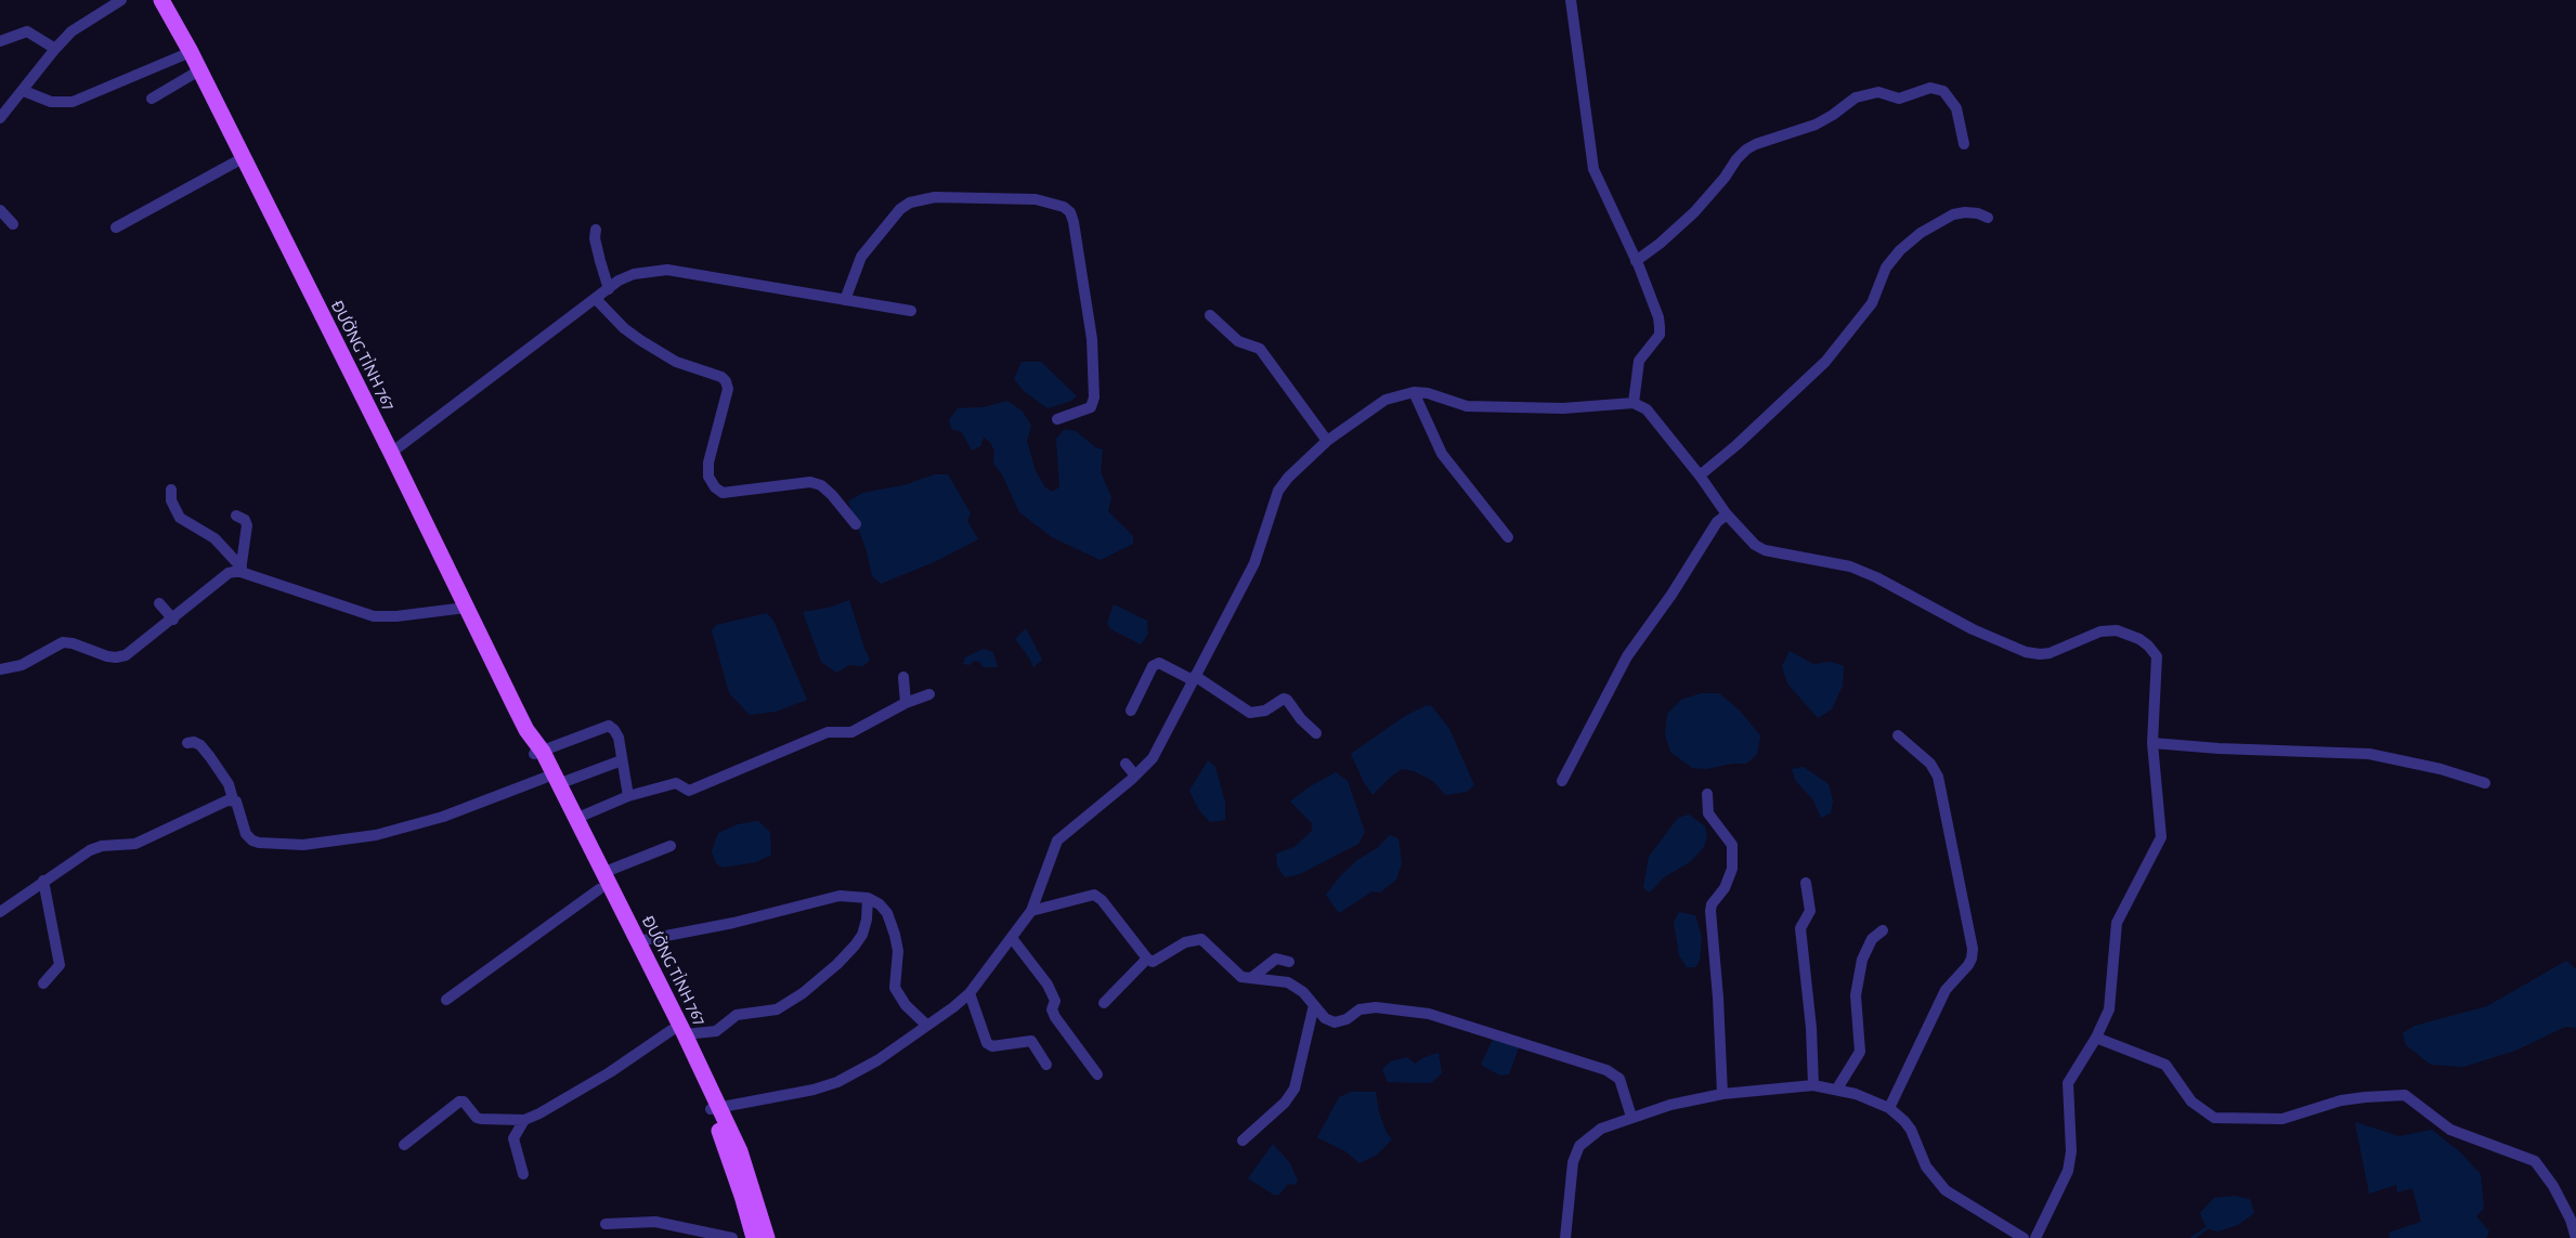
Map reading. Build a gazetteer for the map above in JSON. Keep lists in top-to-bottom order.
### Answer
{
  "streets": {
    "main road": ["ĐƯỜNG TỈNH 767"]
  }
}
